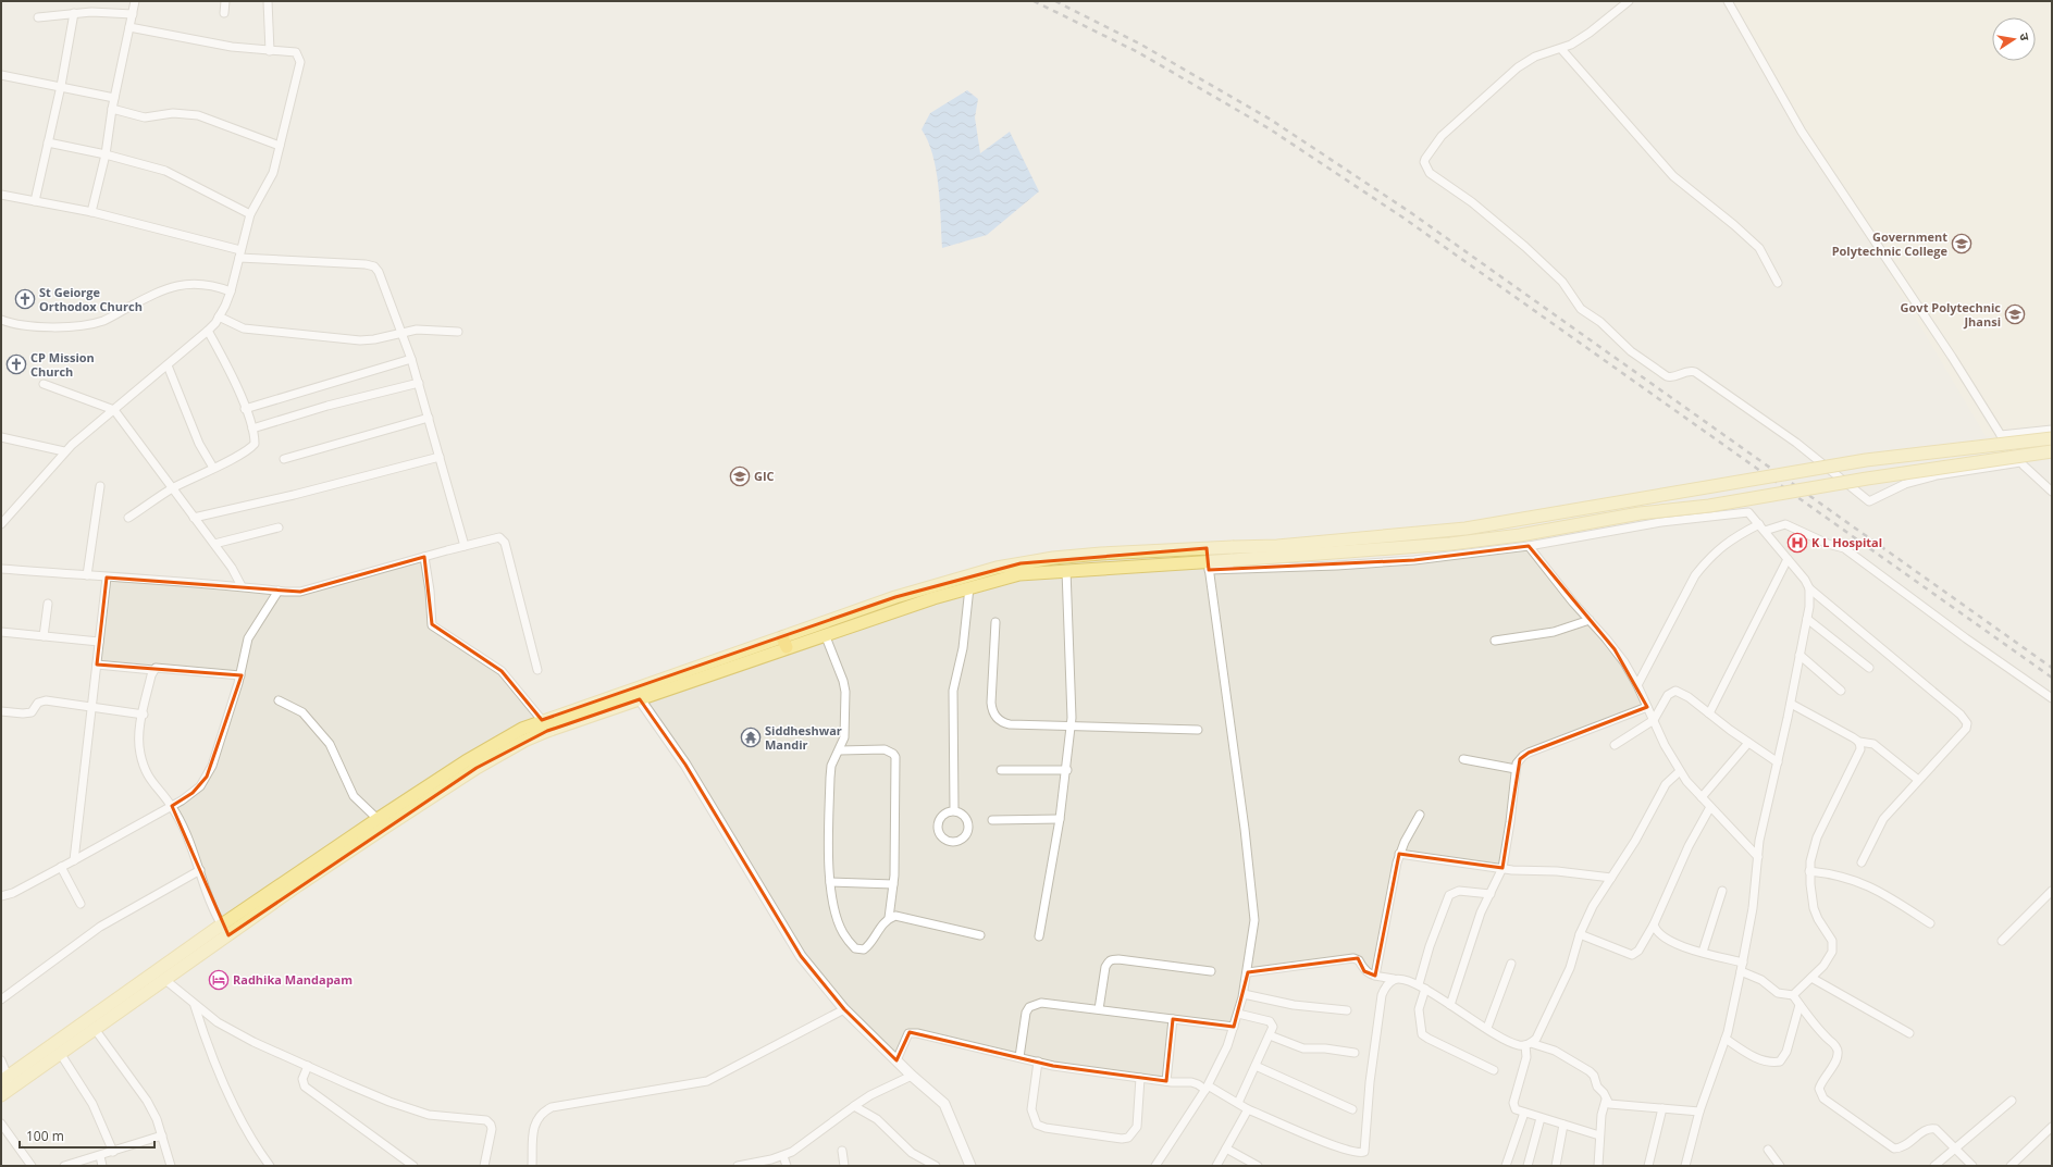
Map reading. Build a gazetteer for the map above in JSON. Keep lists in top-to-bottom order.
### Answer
{
  "places": {
    "school or university": ["Government Polytechnic College", "Govt Polytechnic Jhansi", "GIC"],
    "church": ["St Geiorge Orthodox Church", "CP Mission Church"],
    "hospital": ["K L Hospital"],
    "temple": ["Siddheshwar Mandir"],
    "hotel": ["Radhika Mandapam"]
  },
  "scale_bar": "100 m",
  "north": "right"
}
